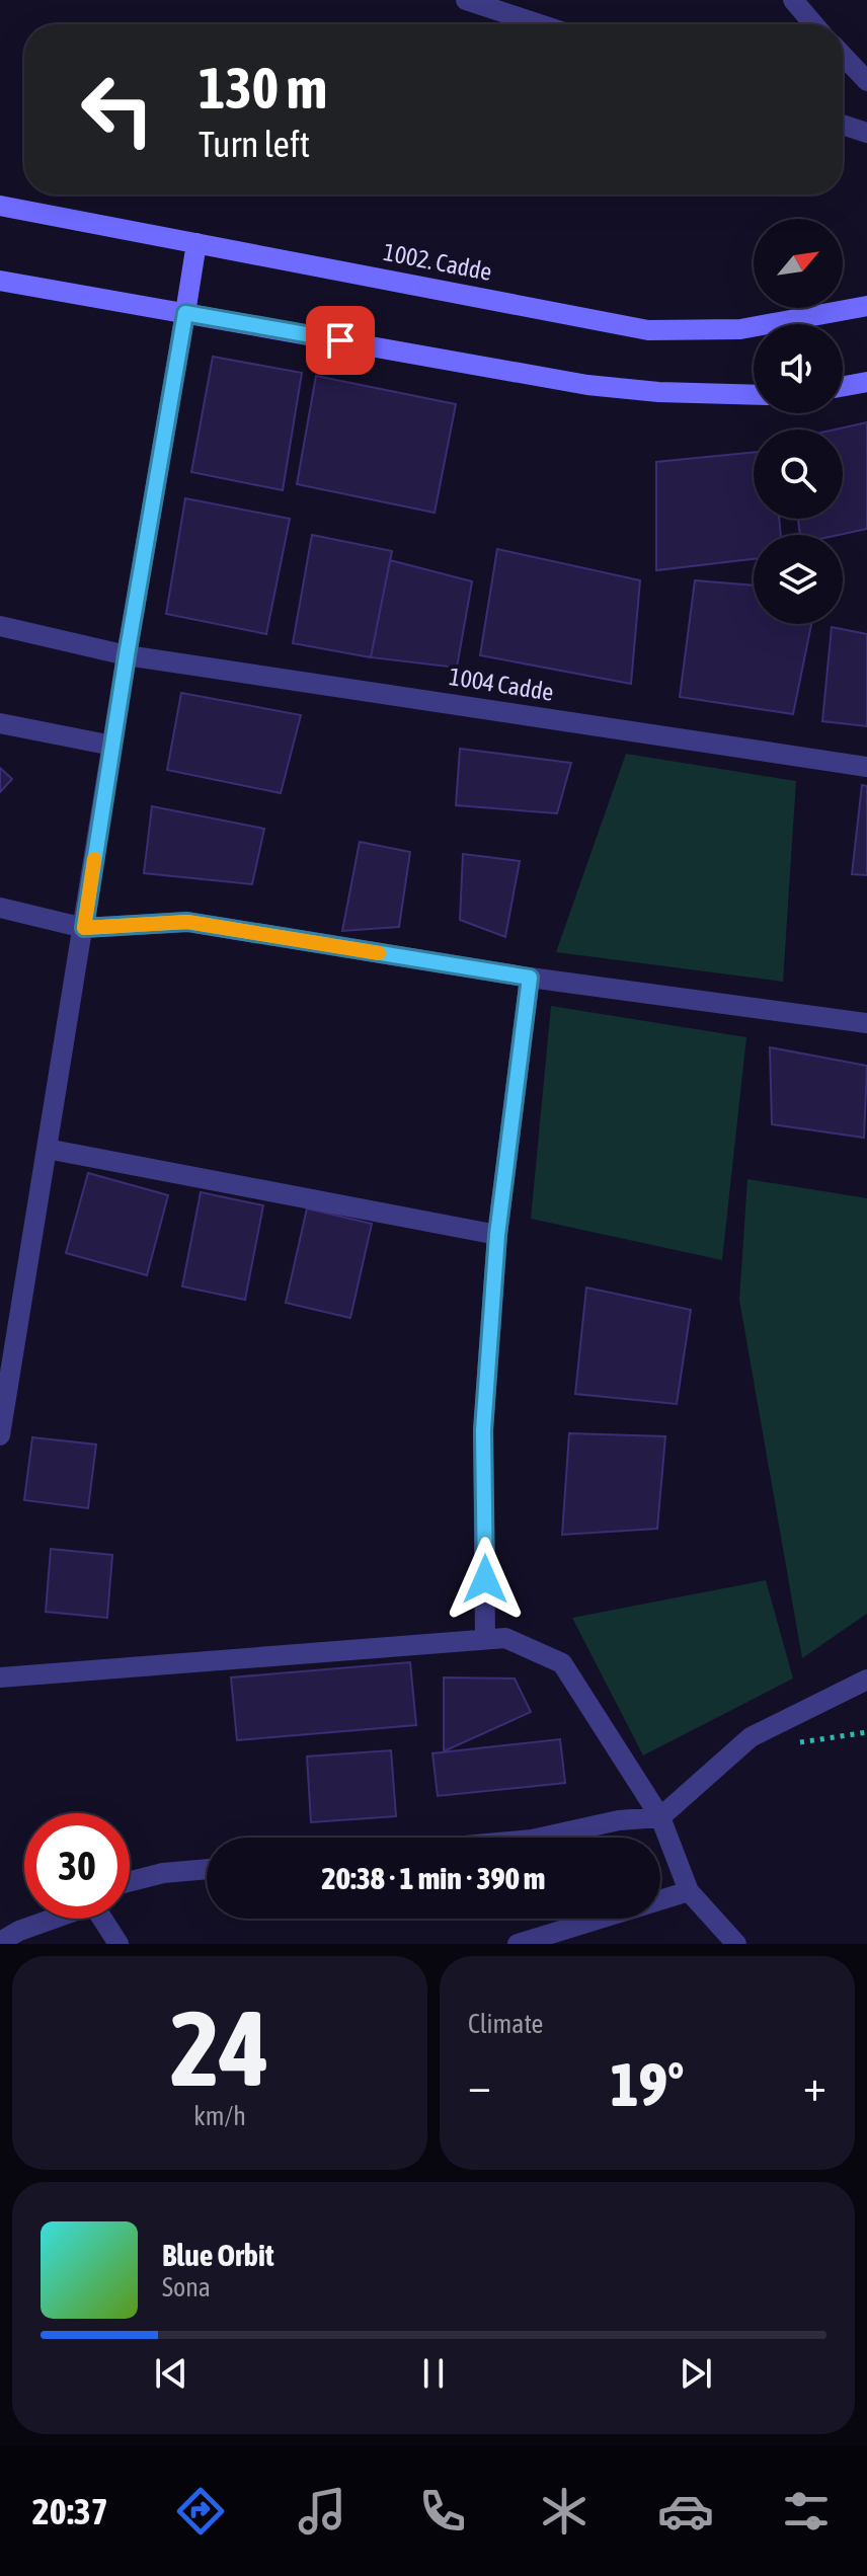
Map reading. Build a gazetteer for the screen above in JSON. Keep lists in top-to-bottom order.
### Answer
{
  "streets": {
    "main road": ["1002. Cadde"],
    "street": ["1004 Cadde"]
  },
  "north": "top right",
  "page": {
    "turn": ["130 m", "Turn left"],
    "limit": "30",
    "trip": "20:38 · 1 min · 390 m",
    "tile": [
      ["24", "km/h"],
      "Climate"
    ],
    "heat": ["−", "19°", "+"],
    "song": ["Blue Orbit", "Sona"],
    "tabs": "20:37"
  }
}
